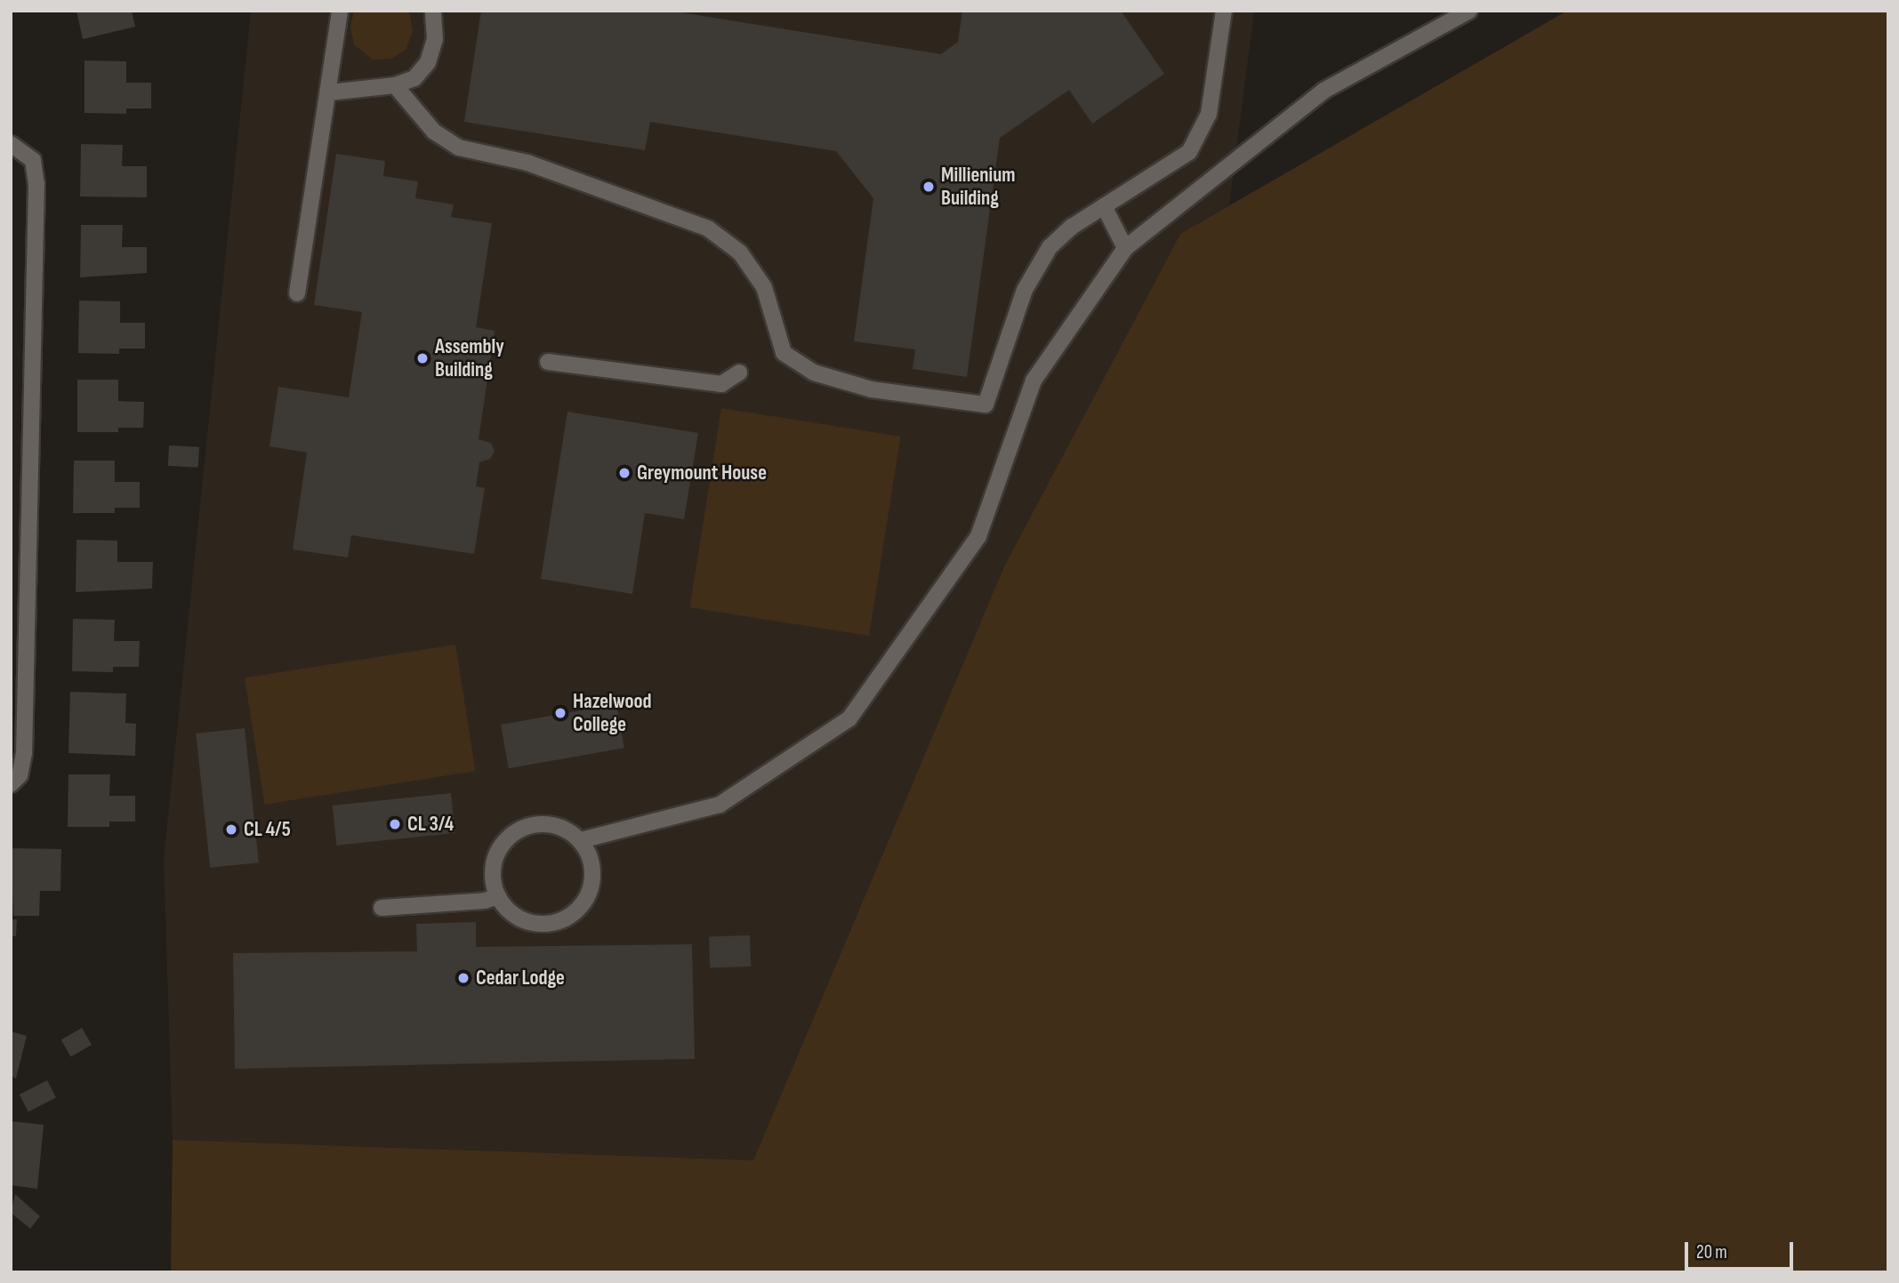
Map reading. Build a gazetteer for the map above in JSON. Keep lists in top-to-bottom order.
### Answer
{
  "places": [
    "Millienium Building",
    "Assembly Building",
    "Greymount House",
    "Hazelwood College",
    "CL 3/4",
    "CL 4/5",
    "Cedar Lodge"
  ],
  "scale_bar": "20 m"
}
